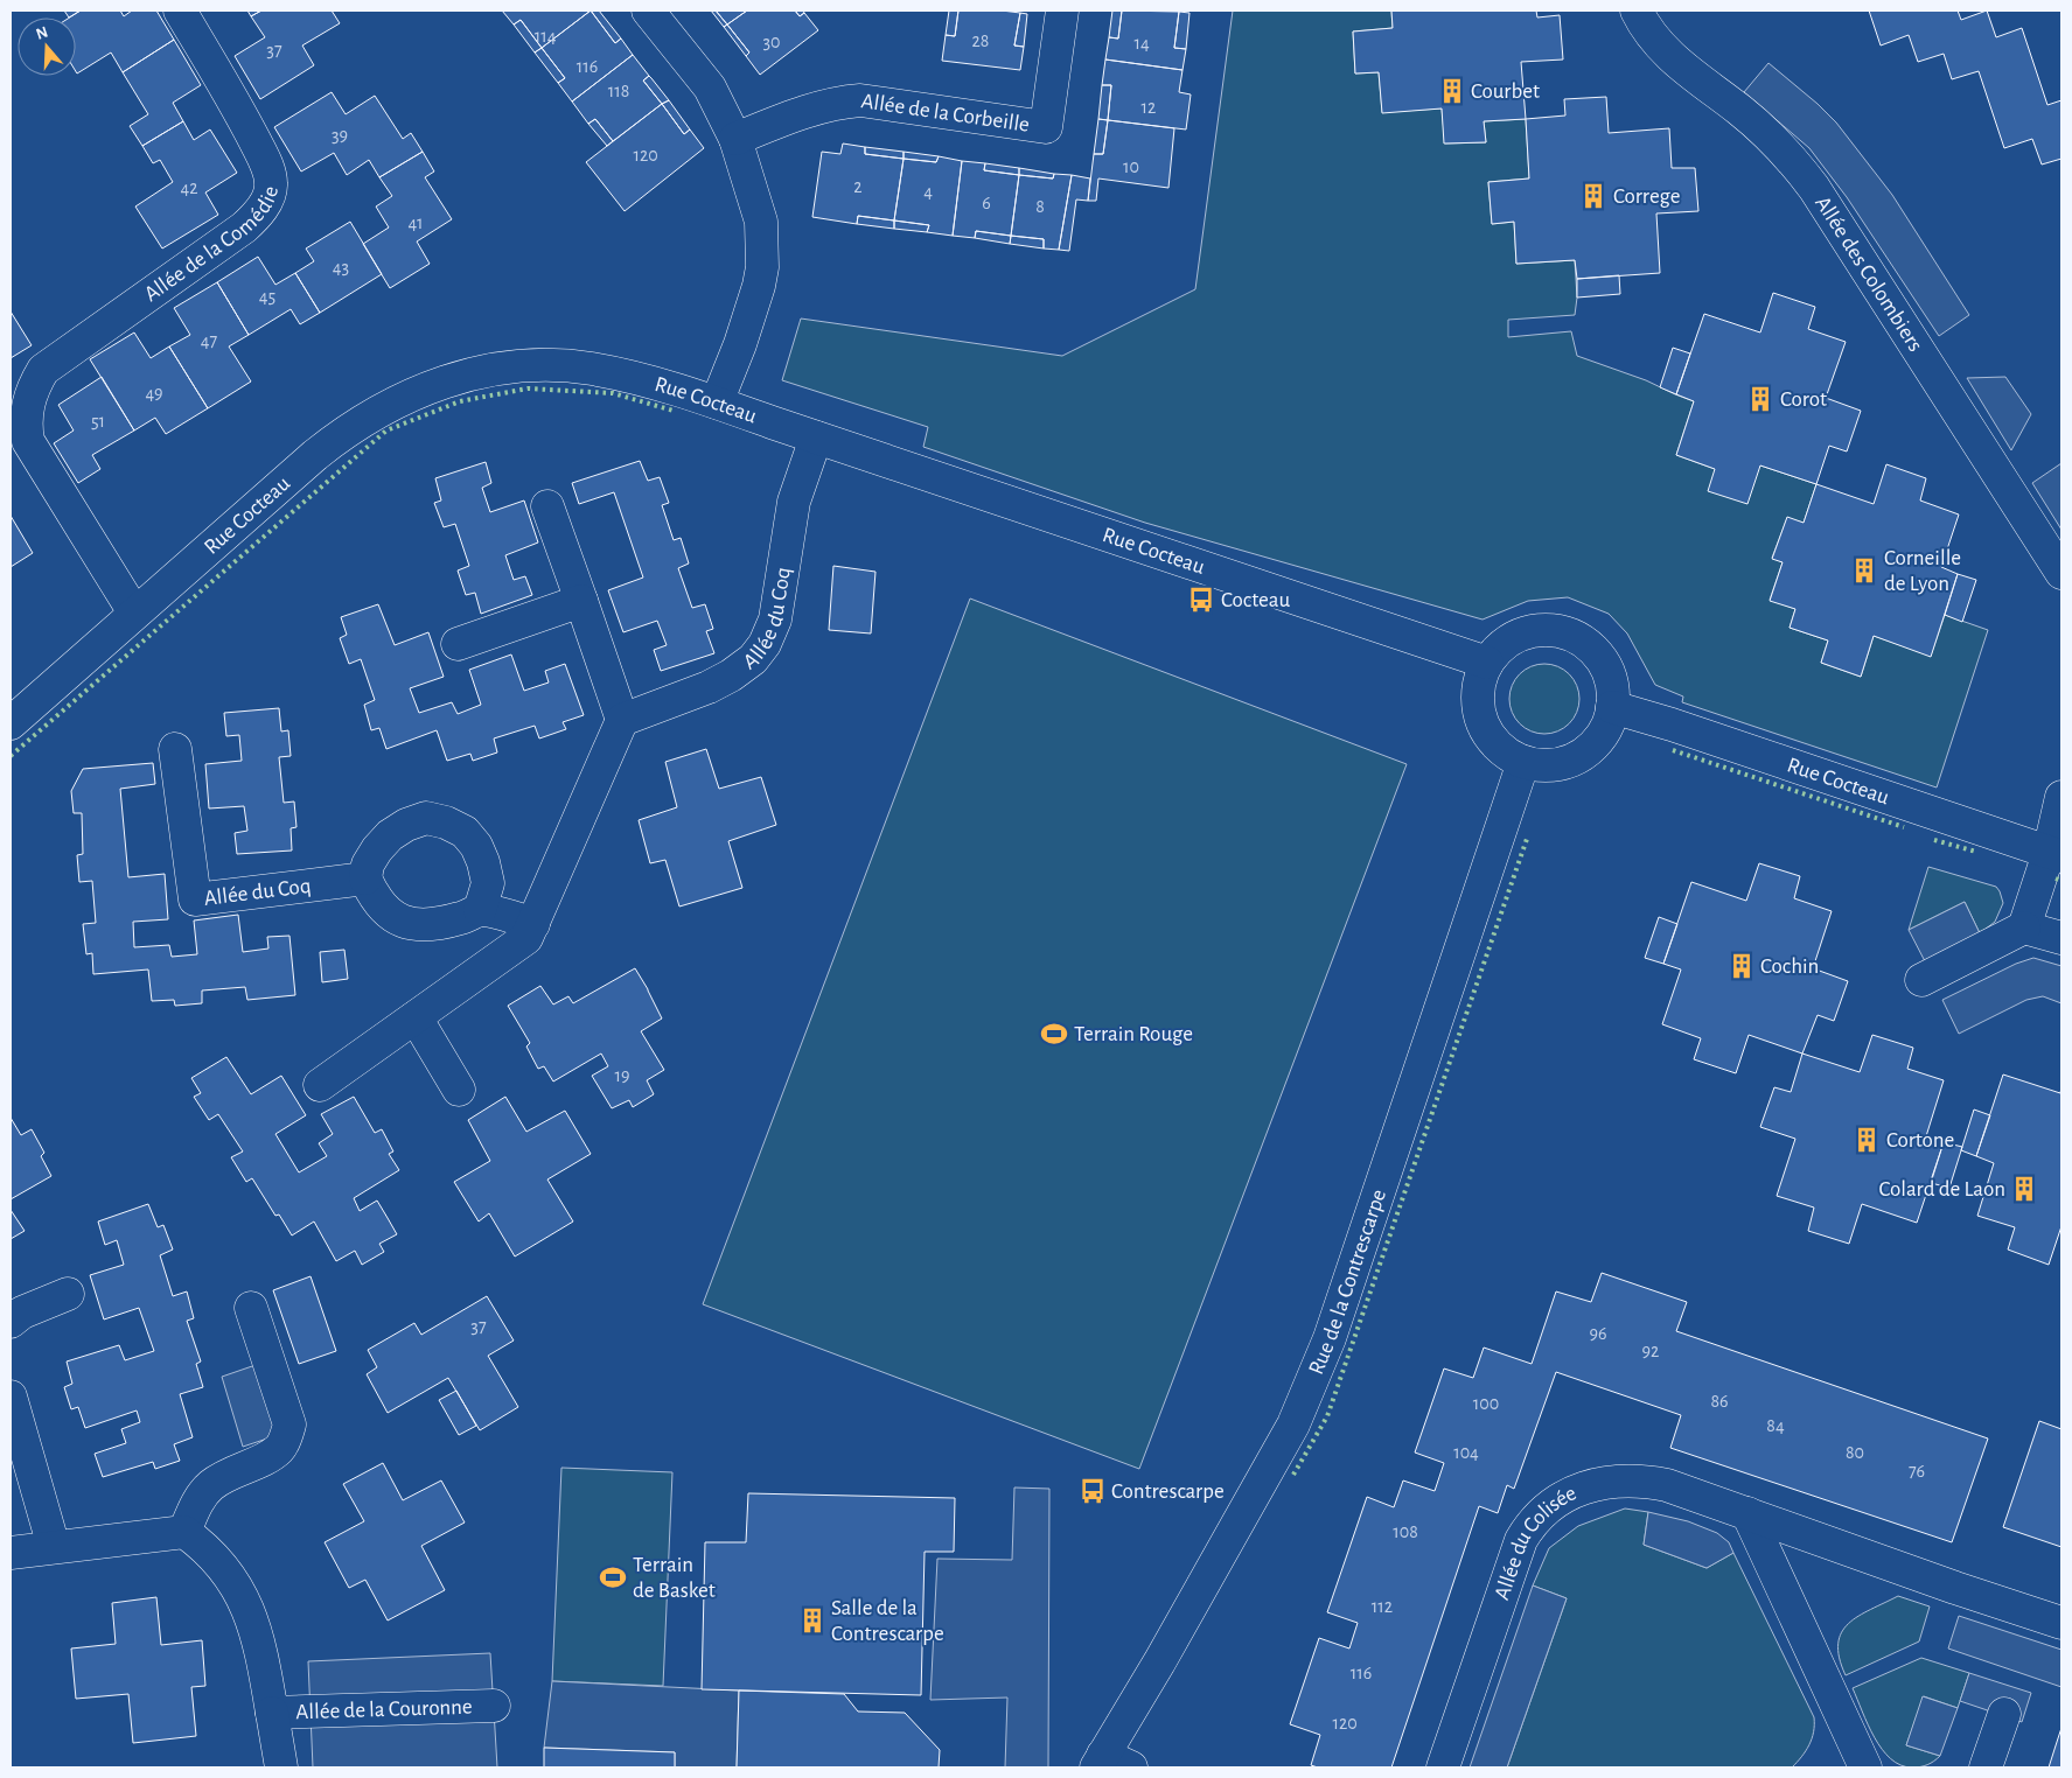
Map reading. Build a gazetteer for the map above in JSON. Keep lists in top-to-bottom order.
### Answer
{
  "streets": {
    "street": [
      "Allée de la Corbeille",
      "Allée de la Comédie",
      "Allée des Colombiers",
      "Rue Cocteau",
      "Allée du Coq",
      "Rue de la Contrescarpe",
      "Allée du Colisée",
      "Allée de la Couronne"
    ]
  },
  "crossings": [
    ["Allée de la Comédie", "Rue Cocteau"],
    ["Rue Cocteau", "Allée du Coq"],
    ["Rue Cocteau", "Rue de la Contrescarpe"]
  ],
  "places": {
    "building": [
      "Courbet",
      "Correge",
      "Corot",
      "Corneille de Lyon",
      "Cochin",
      "Cortone",
      "Colard de Laon",
      "Salle de la Contrescarpe"
    ],
    "bus stop": ["Cocteau", "Contrescarpe"],
    "sports": ["Terrain Rouge", "Terrain de Basket"]
  },
  "house_numbers": [
    "114",
    "28",
    "30",
    "14",
    "37",
    "116",
    "118",
    "12",
    "39",
    "120",
    "10",
    "2",
    "42",
    "4",
    "6",
    "8",
    "41",
    "43",
    "45",
    "47",
    "49",
    "51",
    "19",
    "37",
    "96",
    "92",
    "86",
    "100",
    "84",
    "104",
    "80",
    "76",
    "108",
    "112",
    "116",
    "120"
  ],
  "north": "top"
}
